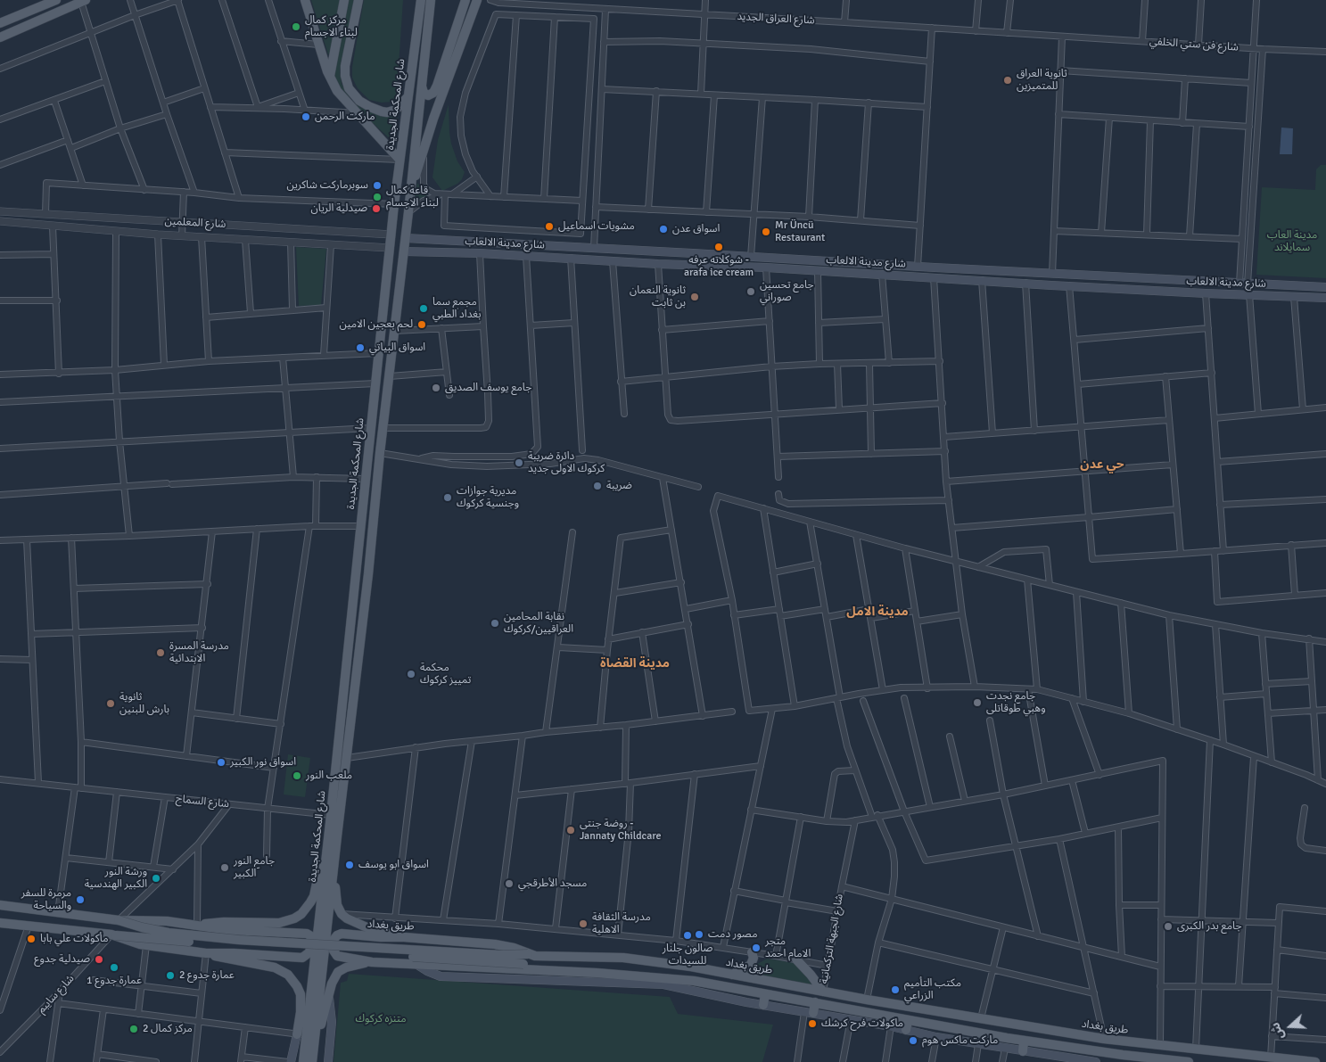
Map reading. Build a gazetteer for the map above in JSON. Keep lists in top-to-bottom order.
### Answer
{
  "streets": {
    "main road": ["شارع المحكمة الجديدة", "شارع مدينة الالعاب", "طريق بغداد"],
    "street": [
      "شارع العراق الجديد",
      "شارع فن ستي الخلفي",
      "شارع المعلمين",
      "شارع السماح",
      "شارع الجبهة التركمانية",
      "شارع سايبم"
    ]
  },
  "crossings": [
    ["شارع العراق الجديد", "شارع فن ستي الخلفي"],
    ["شارع المحكمة الجديدة", "شارع المعلمين"],
    ["شارع المحكمة الجديدة", "شارع مدينة الالعاب"],
    ["شارع المحكمة الجديدة", "شارع السماح"],
    ["طريق بغداد", "شارع الجبهة التركمانية"]
  ],
  "districts": ["حي عدن", "مدينة الامل", "مدينة القضاة"],
  "parks": ["مدينة العاب سمايلاند", "متنزه كركوك"],
  "places": [
    "مركز كمال لبناء الاجسام",
    "ثانوية العراق للمتميزين",
    "ماركت الرحمن",
    "سوبرماركت شاكرين",
    "قاعة كمال لبناء الاجسام",
    "صيدلية الريان",
    "مشويات اسماعيل",
    "اسواق عدن",
    "Mr Üncü Restaurant",
    "شوكلاته عرفه - arafa ice cream",
    "جامع تحسين صوراني",
    "ثانوية النعمان بن ثابت",
    "مجمع سما بغداد الطبي",
    "لحم بعجين الامين",
    "اسواق البياتي",
    "جامع يوسف الصديق",
    "دائرة ضريبة كركوك الاولی جدید",
    "ضريبة",
    "مديرية جوازات وجنسية كركوك",
    "نقابة المحامين العراقيين/كركوك",
    "مدرسة المسرة الابتدائية",
    "محكمة تمييز كركوك",
    "جامع نجدت وهبي طوقاتلى",
    "ثانوية بارش للبنين",
    "اسواق نور الكبير",
    "ملعب النور",
    "روضة جنتي - Jannaty Childcare",
    "اسواق ابو يوسف",
    "جامع النور الكبير",
    "ورشة النور الكبير الهندسية",
    "مسجد الأطرقجي",
    "مرمرة للسفر والسياحة",
    "مدرسة الثقافة الاهلية",
    "جامع بدر الكبرى",
    "مصور دمت",
    "صالون جلنار للسيدات",
    "مأكولات علي بابا",
    "متجر الامام احمد",
    "صيدلية جدوع",
    "عمارة جدوع 1",
    "عمارة جدوع 2",
    "مكتب التأميم الزراعي",
    "ماكولات فرح كرشك",
    "مركز كمال 2",
    "ماركت ماكس هوم"
  ],
  "north": "left"
}
